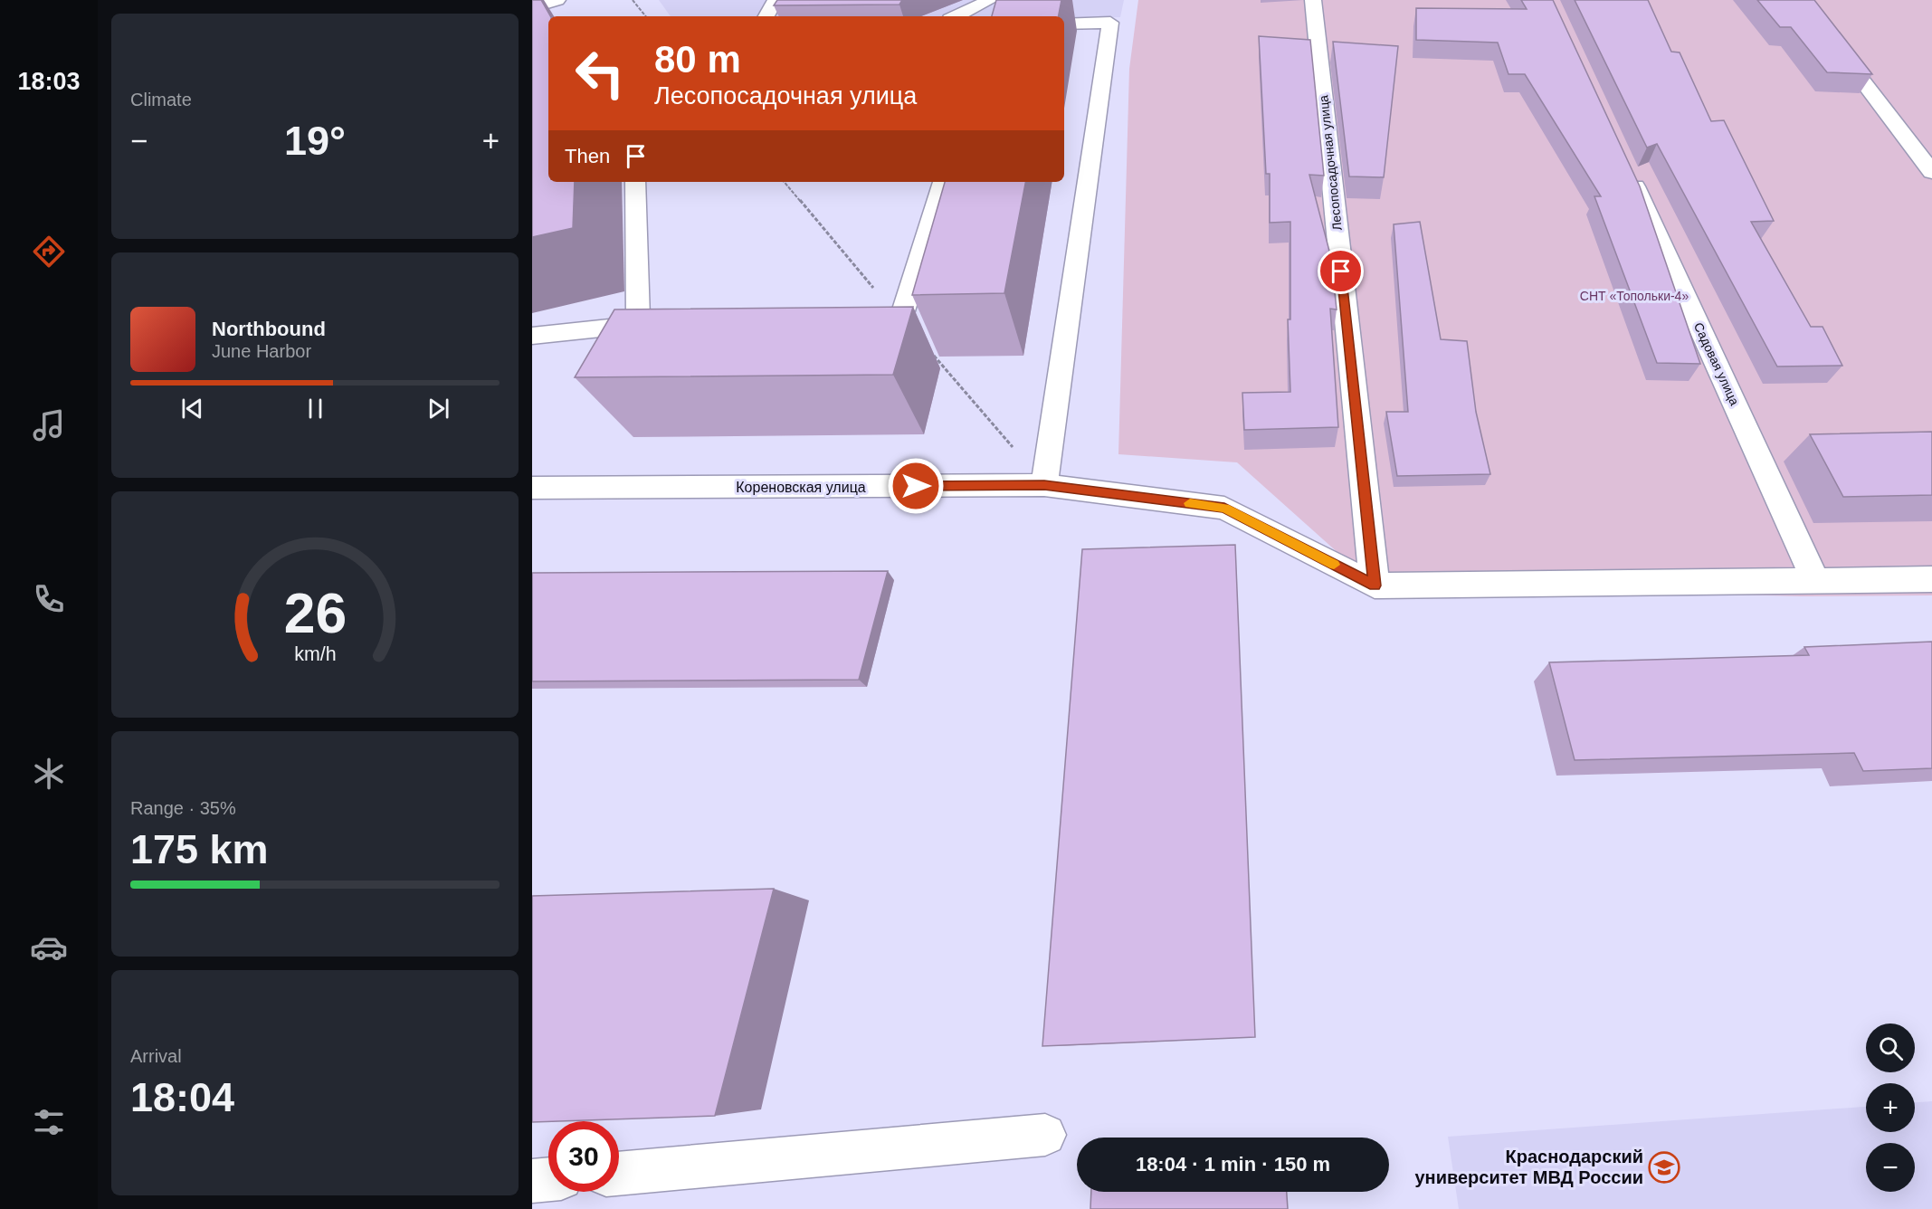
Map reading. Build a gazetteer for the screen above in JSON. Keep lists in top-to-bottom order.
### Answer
{
  "streets": {
    "street": ["Лесопосадочная улица", "Садовая улица", "Кореновская улица"]
  },
  "crossings": [
    ["Лесопосадочная улица", "Кореновская улица"]
  ],
  "parks": ["СНТ «Топольки-4»"],
  "places": {
    "school or university": ["Краснодарский университет МВД России"]
  },
  "page": {
    "tabs": "18:03",
    "tile": [
      "Climate",
      ["Range · 35%", "175 km"],
      ["Arrival", "18:04"]
    ],
    "turn": ["80 m", "Лесопосадочная улица"],
    "heat": ["−", "19°", "+"],
    "then": "Then",
    "song": ["Northbound", "June Harbor"],
    "map_buttons": ["+", "−"],
    "limit": "30",
    "trip": "18:04 · 1 min · 150 m",
    "gauge": ["26", "km/h"]
  }
}
